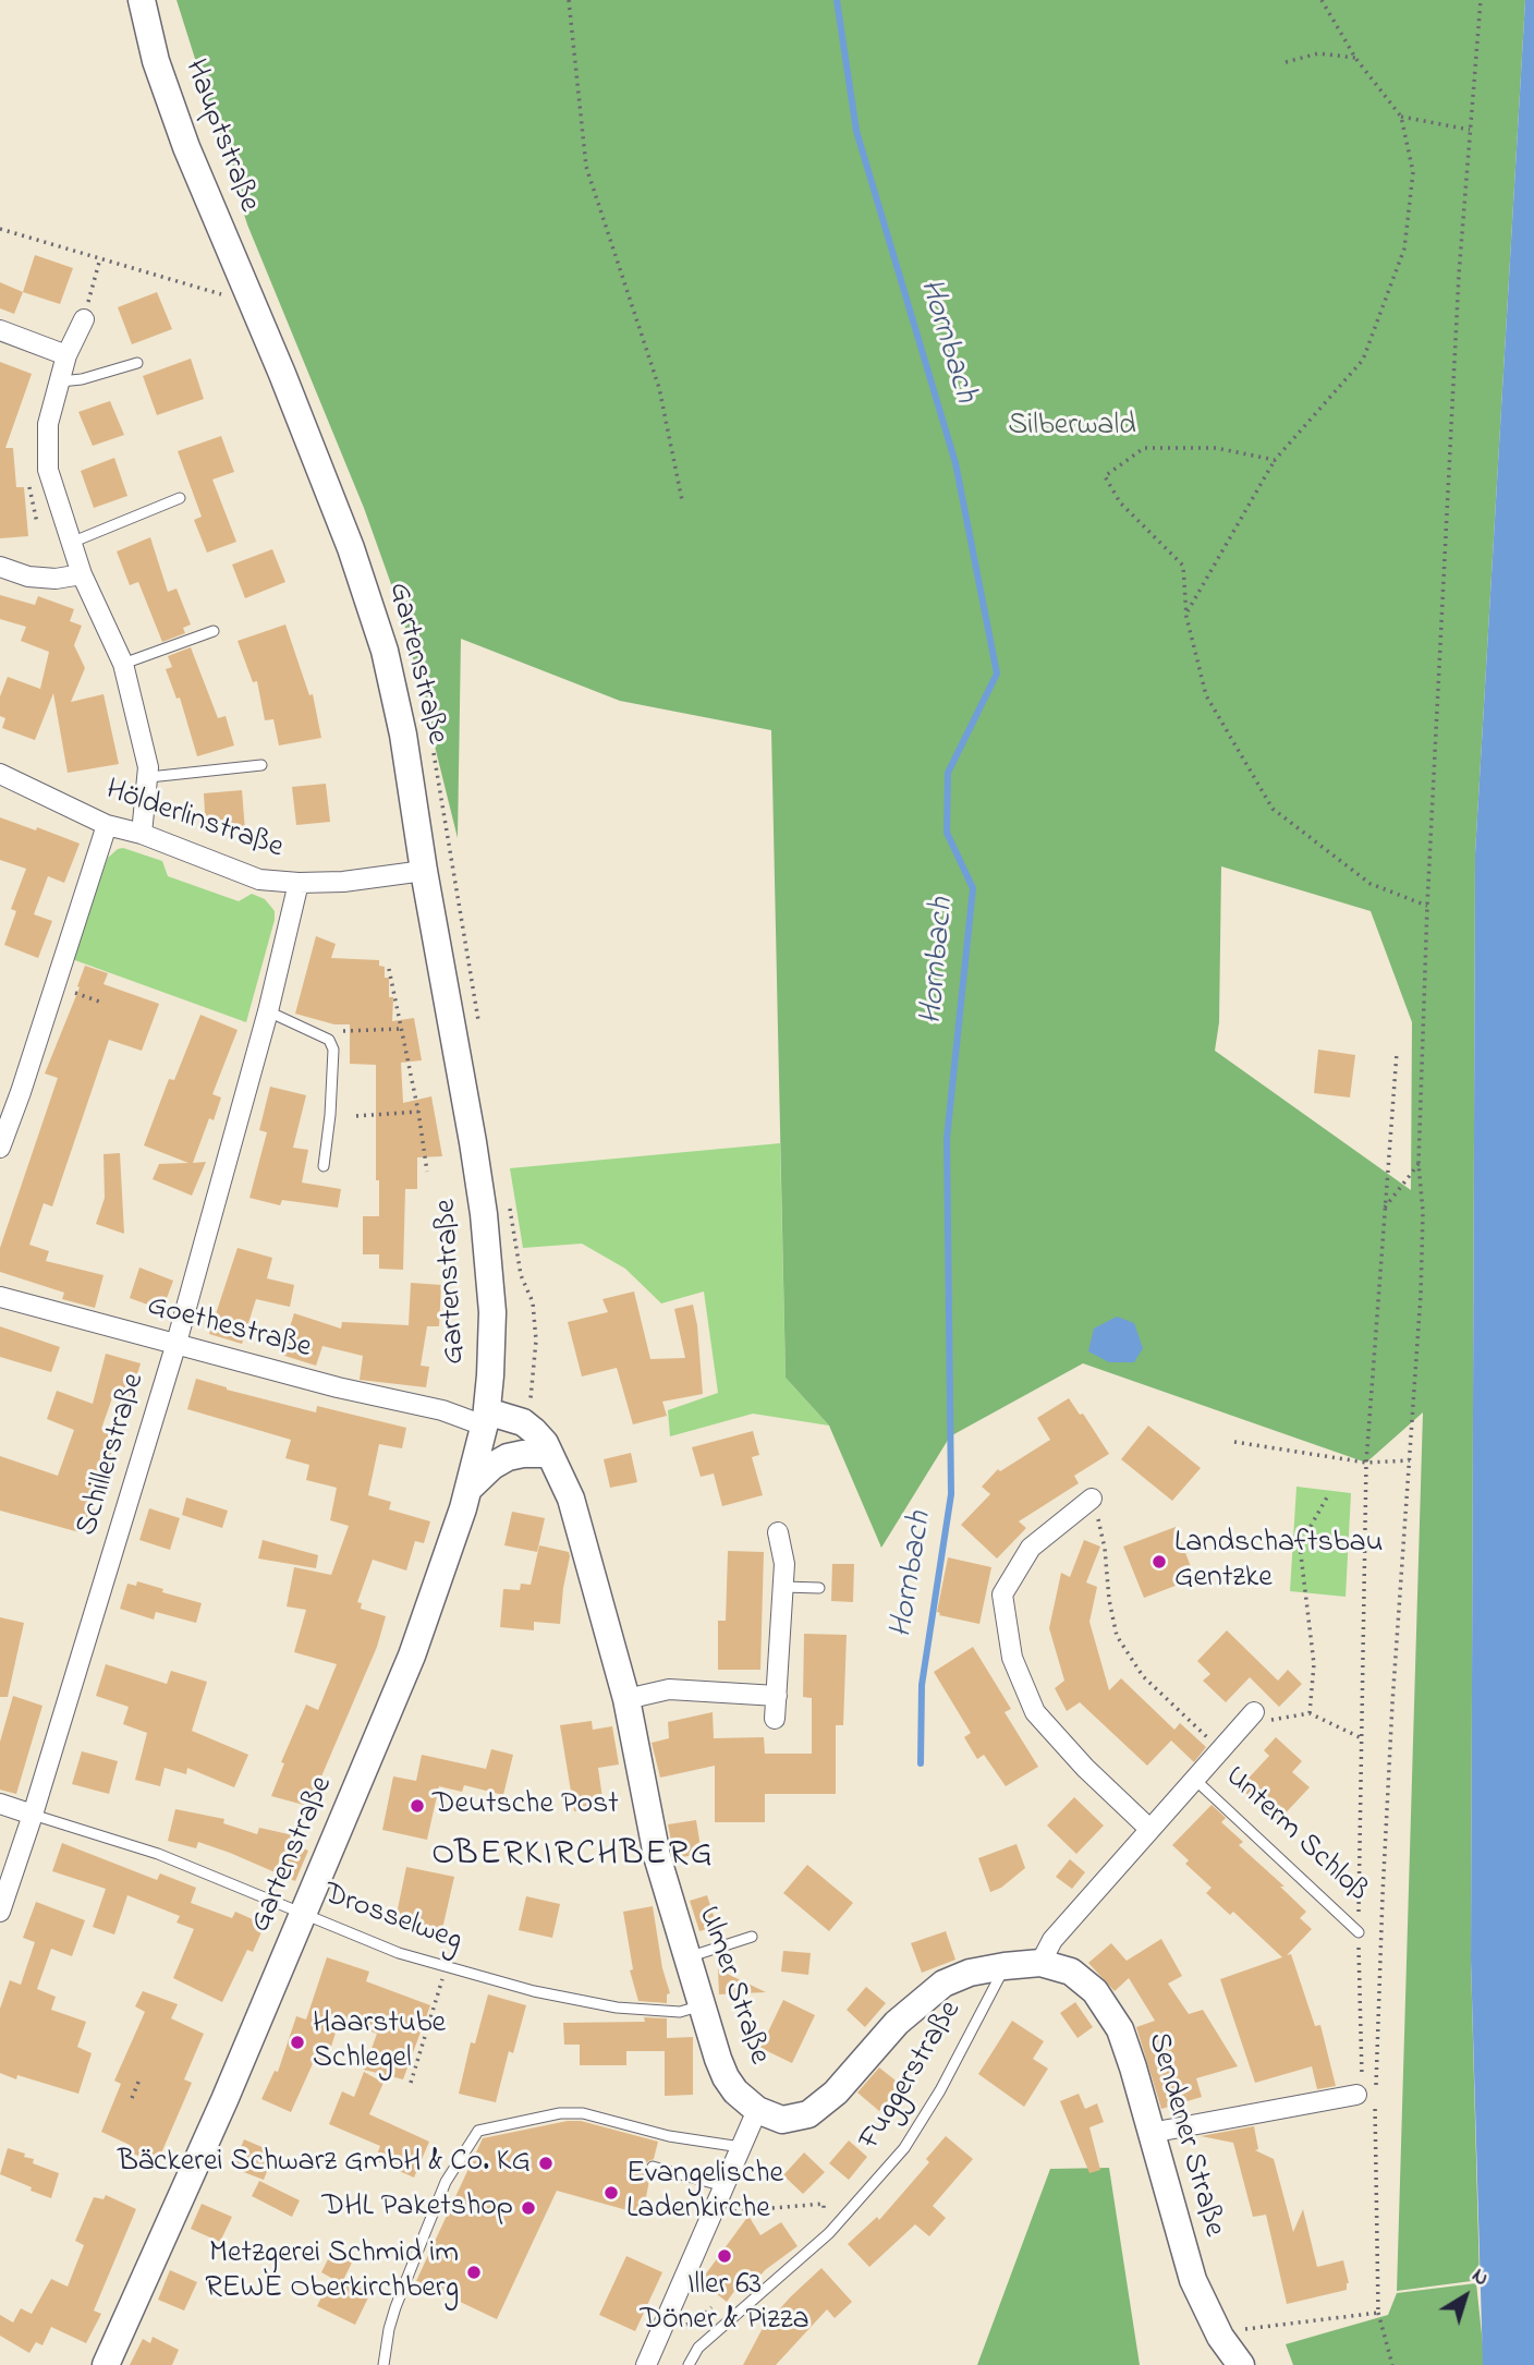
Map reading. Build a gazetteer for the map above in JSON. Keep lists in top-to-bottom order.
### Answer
{
  "streets": {
    "main road": [
      "Hauptstraße",
      "Gartenstraße",
      "Ulmer Straße",
      "Sendener Straße"
    ],
    "street": [
      "Hölderlinstraße",
      "Goethestraße",
      "Schillerstraße",
      "Unterm Schloß"
    ],
    "lane": ["Drosselweg", "Fuggerstraße"]
  },
  "crossings": [
    ["Hauptstraße", "Gartenstraße"],
    ["Gartenstraße", "Hölderlinstraße"],
    ["Gartenstraße", "Goethestraße"],
    ["Gartenstraße", "Drosselweg"],
    ["Gartenstraße", "Ulmer Straße"],
    ["Hölderlinstraße", "Schillerstraße"],
    ["Goethestraße", "Schillerstraße"],
    ["Goethestraße", "Ulmer Straße"],
    ["Schillerstraße", "Drosselweg"],
    ["Unterm Schloß", "Sendener Straße"],
    ["Drosselweg", "Ulmer Straße"],
    ["Ulmer Straße", "Sendener Straße"],
    ["Fuggerstraße", "Sendener Straße"]
  ],
  "districts": ["OBERKIRCHBERG"],
  "water": ["Hornbach"],
  "parks": ["Silberwald"],
  "places": [
    "Landschaftsbau Gentzke",
    "Deutsche Post",
    "Haarstube Schlegel",
    "Bäckerei Schwarz GmbH & Co. KG",
    "Evangelische Ladenkirche",
    "DHL Paketshop",
    "Iller 63 Döner & Pizza",
    "Metzgerei Schmid im REWE Oberkirchberg"
  ],
  "north": "top right"
}
